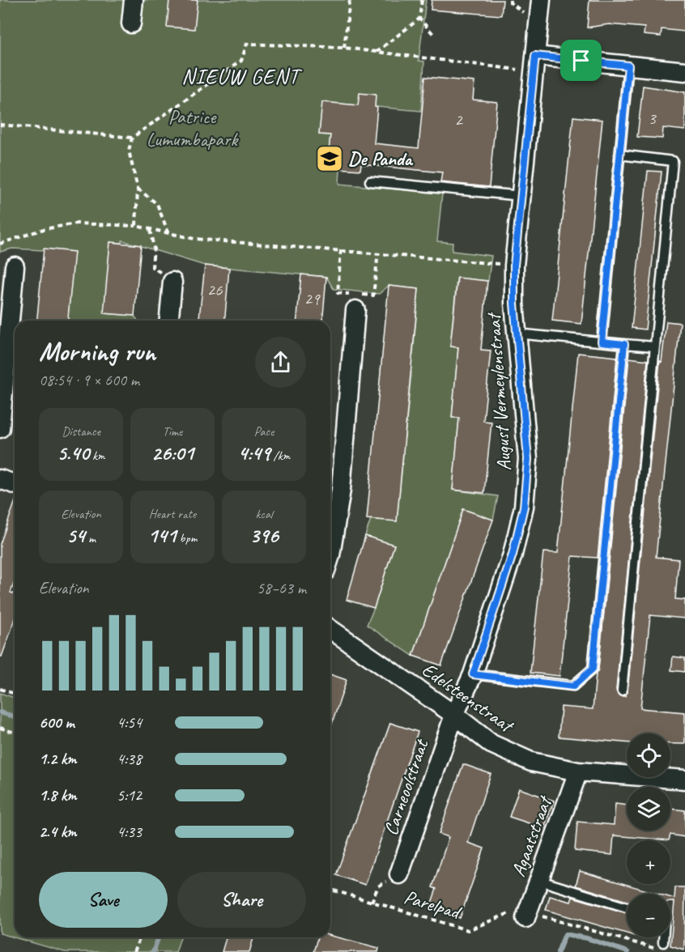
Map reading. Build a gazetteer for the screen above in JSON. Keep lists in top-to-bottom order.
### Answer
{
  "streets": {
    "street": [
      "August Vermeylenstraat",
      "Edelsteenstraat",
      "Carneoolstraat",
      "Agaatstraat"
    ],
    "path": ["Parelpad"]
  },
  "crossings": [
    ["August Vermeylenstraat", "Edelsteenstraat"],
    ["August Vermeylenstraat", "Carneoolstraat"],
    ["Edelsteenstraat", "Carneoolstraat"],
    ["Edelsteenstraat", "Agaatstraat"],
    ["Agaatstraat", "Parelpad"]
  ],
  "districts": ["NIEUW GENT"],
  "parks": ["Patrice Lumumbapark"],
  "places": {
    "school or university": ["De Panda"]
  },
  "house_numbers": [
    "3",
    "2",
    "26",
    "29"
  ],
  "page": {
    "heading": ["Morning run", "08:54 · 9 × 600 m"],
    "stats": [
      ["Distance", "5.40 km"],
      ["Time", "26:01"],
      ["Pace", "4:49 /km"],
      ["Elevation", "54 m"],
      ["Heart rate", "141 bpm"],
      ["kcal", "396"]
    ],
    "chart": ["Elevation", "58–63 m"],
    "list": [
      {
        "name": "600 m",
        "note": "4:54"
      },
      {
        "name": "1.2 km",
        "note": "4:38"
      },
      {
        "name": "1.8 km",
        "note": "5:12"
      },
      {
        "name": "2.4 km",
        "note": "4:33"
      }
    ],
    "map_buttons": ["+", "−"],
    "buttons": ["Save", "Share"]
  }
}
